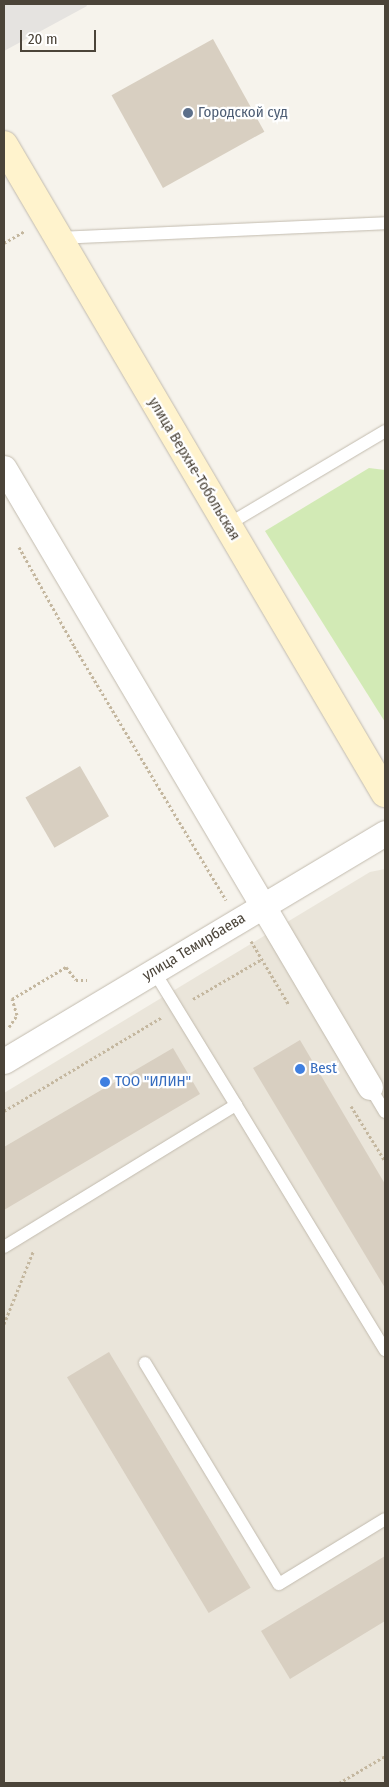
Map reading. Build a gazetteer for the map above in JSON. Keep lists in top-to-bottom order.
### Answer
{
  "streets": {
    "street": ["улица Верхне-Тобольская", "улица Темирбаева"]
  },
  "places": ["Городской суд", "Best", "ТОО \"ИЛИН\""],
  "scale_bar": "20 m"
}
